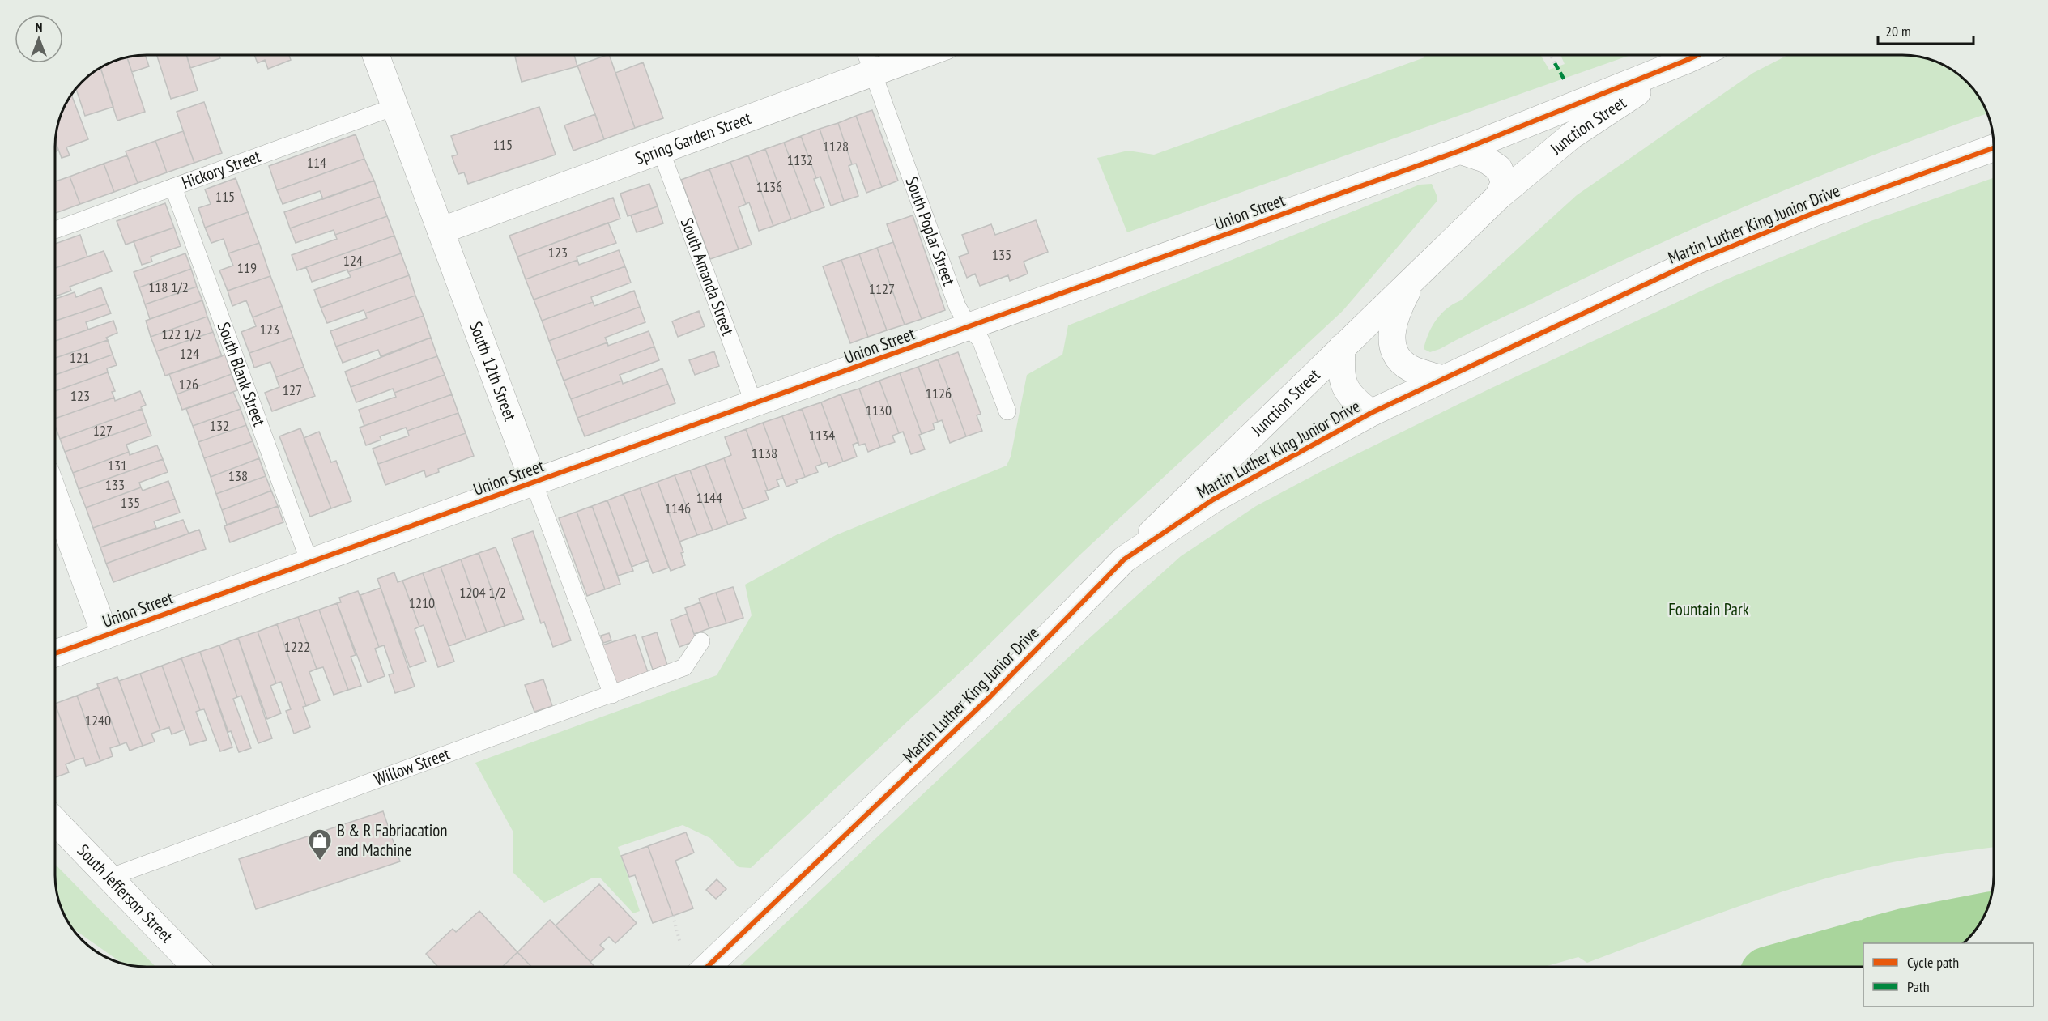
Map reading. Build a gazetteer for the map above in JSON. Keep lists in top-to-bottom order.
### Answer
{
  "streets": {
    "street": [
      "Junction Street",
      "Spring Garden Street",
      "Union Street",
      "Martin Luther King Junior Drive",
      "South 12th Street",
      "South Jefferson Street"
    ],
    "lane": [
      "Hickory Street",
      "South Poplar Street",
      "South Amanda Street",
      "South Blank Street",
      "Willow Street"
    ]
  },
  "crossings": [
    ["Junction Street", "Union Street"],
    ["Junction Street", "Martin Luther King Junior Drive"],
    ["Spring Garden Street", "South Poplar Street"],
    ["Spring Garden Street", "South Amanda Street"],
    ["Spring Garden Street", "South 12th Street"],
    ["Hickory Street", "South 12th Street"],
    ["Hickory Street", "South Blank Street"],
    ["Union Street", "South Poplar Street"],
    ["Union Street", "South Amanda Street"],
    ["Union Street", "South 12th Street"],
    ["Union Street", "South Blank Street"],
    ["South 12th Street", "Willow Street"],
    ["Willow Street", "South Jefferson Street"]
  ],
  "parks": ["Fountain Park"],
  "places": {
    "shop": ["B & R Fabriacation and Machine"]
  },
  "house_numbers": [
    "115",
    "1128",
    "1132",
    "114",
    "1136",
    "115",
    "123",
    "135",
    "124",
    "119",
    "118 1/2",
    "1127",
    "123",
    "122 1/2",
    "124",
    "121",
    "126",
    "127",
    "1126",
    "123",
    "1130",
    "132",
    "127",
    "1134",
    "1138",
    "131",
    "138",
    "133",
    "1144",
    "135",
    "1146",
    "1204 1/2",
    "1210",
    "1222",
    "1240"
  ],
  "legend": ["Cycle path", "Path"],
  "scale_bar": "20 m",
  "north": "top"
}
